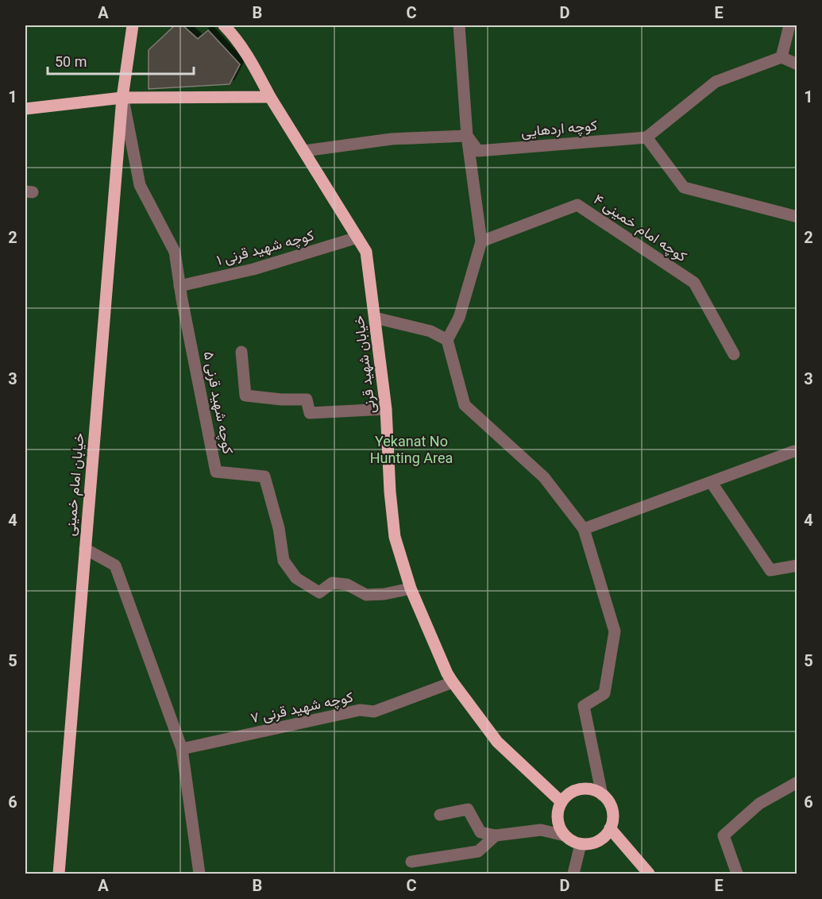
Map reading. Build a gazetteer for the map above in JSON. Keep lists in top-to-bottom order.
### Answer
{
  "streets": {
    "main road": ["خیابان شهید قرنی", "خیابان امام خمینی"],
    "street": [
      "کوچه اردهایی",
      "کوچه امام خمینی ۴",
      "کوچه شهید قرنی ۱",
      "کوچه شهید قرنی ۵",
      "کوچه شهید قرنی ۷"
    ]
  },
  "crossings": [
    ["کوچه شهید قرنی ۱", "خیابان شهید قرنی"],
    ["کوچه شهید قرنی ۱", "کوچه شهید قرنی ۵"],
    ["خیابان شهید قرنی", "کوچه شهید قرنی ۵"],
    ["خیابان شهید قرنی", "کوچه شهید قرنی ۷"],
    ["کوچه شهید قرنی ۵", "خیابان امام خمینی"]
  ],
  "parks": ["Yekanat No Hunting Area"],
  "scale_bar": "50 m",
  "grid": {
    "columns": [
      "A",
      "B",
      "C",
      "D",
      "E"
    ],
    "rows": [
      "1",
      "2",
      "3",
      "4",
      "5",
      "6"
    ]
  }
}
